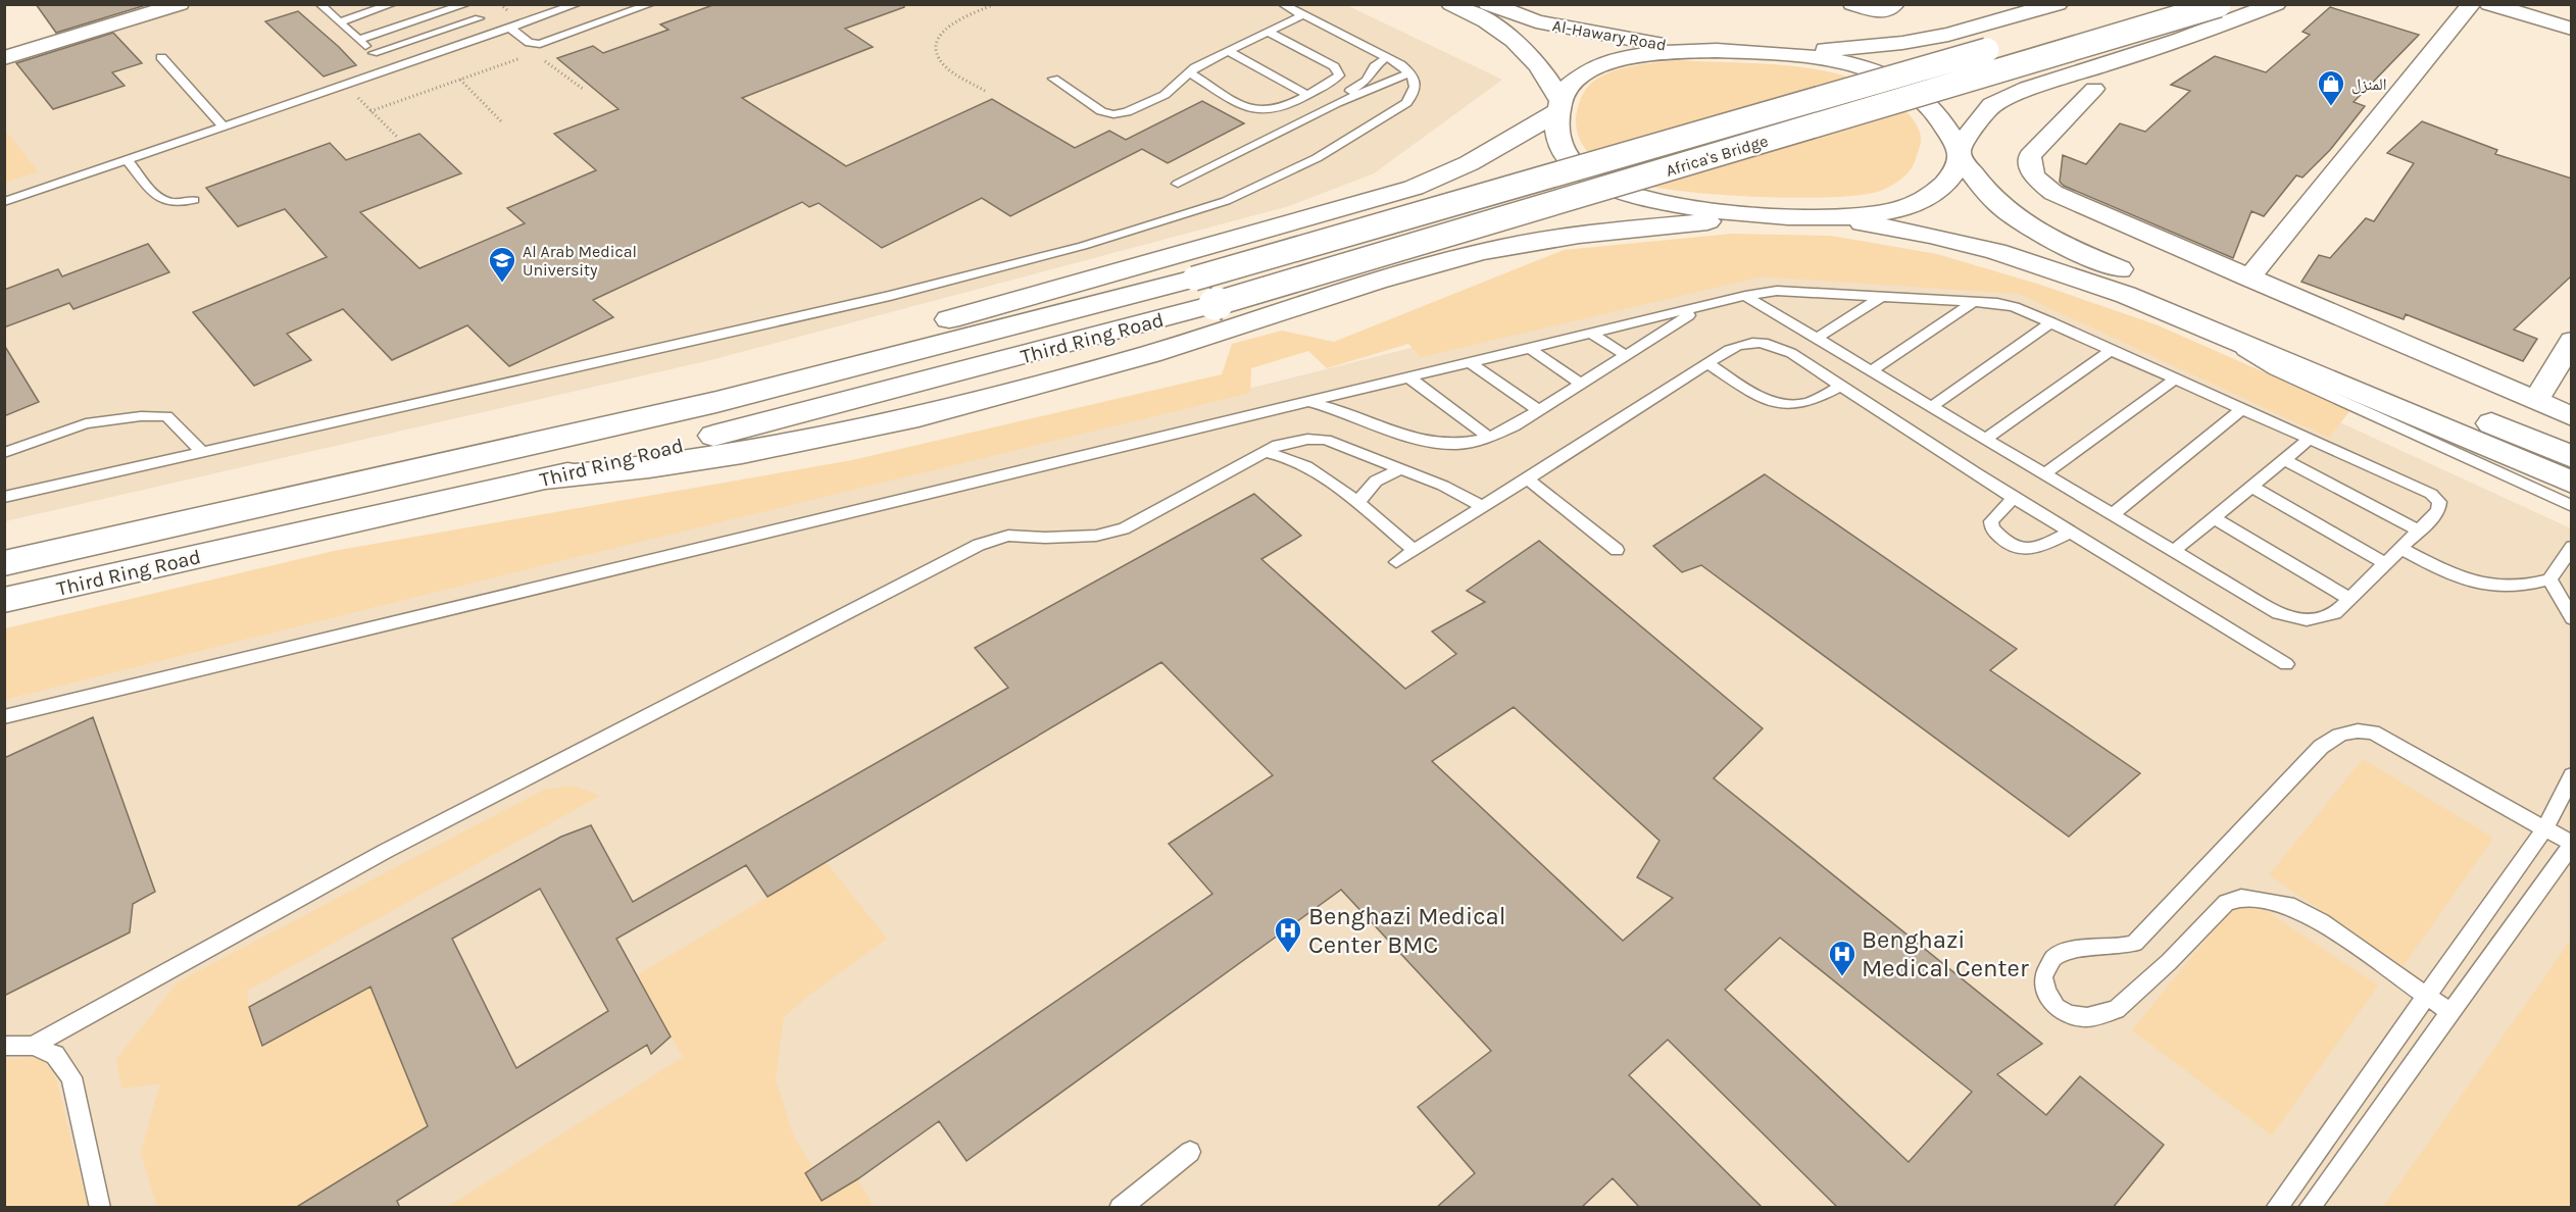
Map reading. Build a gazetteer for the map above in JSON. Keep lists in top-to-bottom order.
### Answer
{
  "streets": {
    "highway": ["Al-Hawary Road", "Africa's Bridge", "Third Ring Road"]
  },
  "crossings": [
    ["Africa's Bridge", "Third Ring Road"]
  ],
  "places": {
    "shop": ["المنزل"],
    "school or university": ["Al Arab Medical University"],
    "hospital": ["Benghazi Medical Center BMC", "Benghazi Medical Center"]
  }
}
